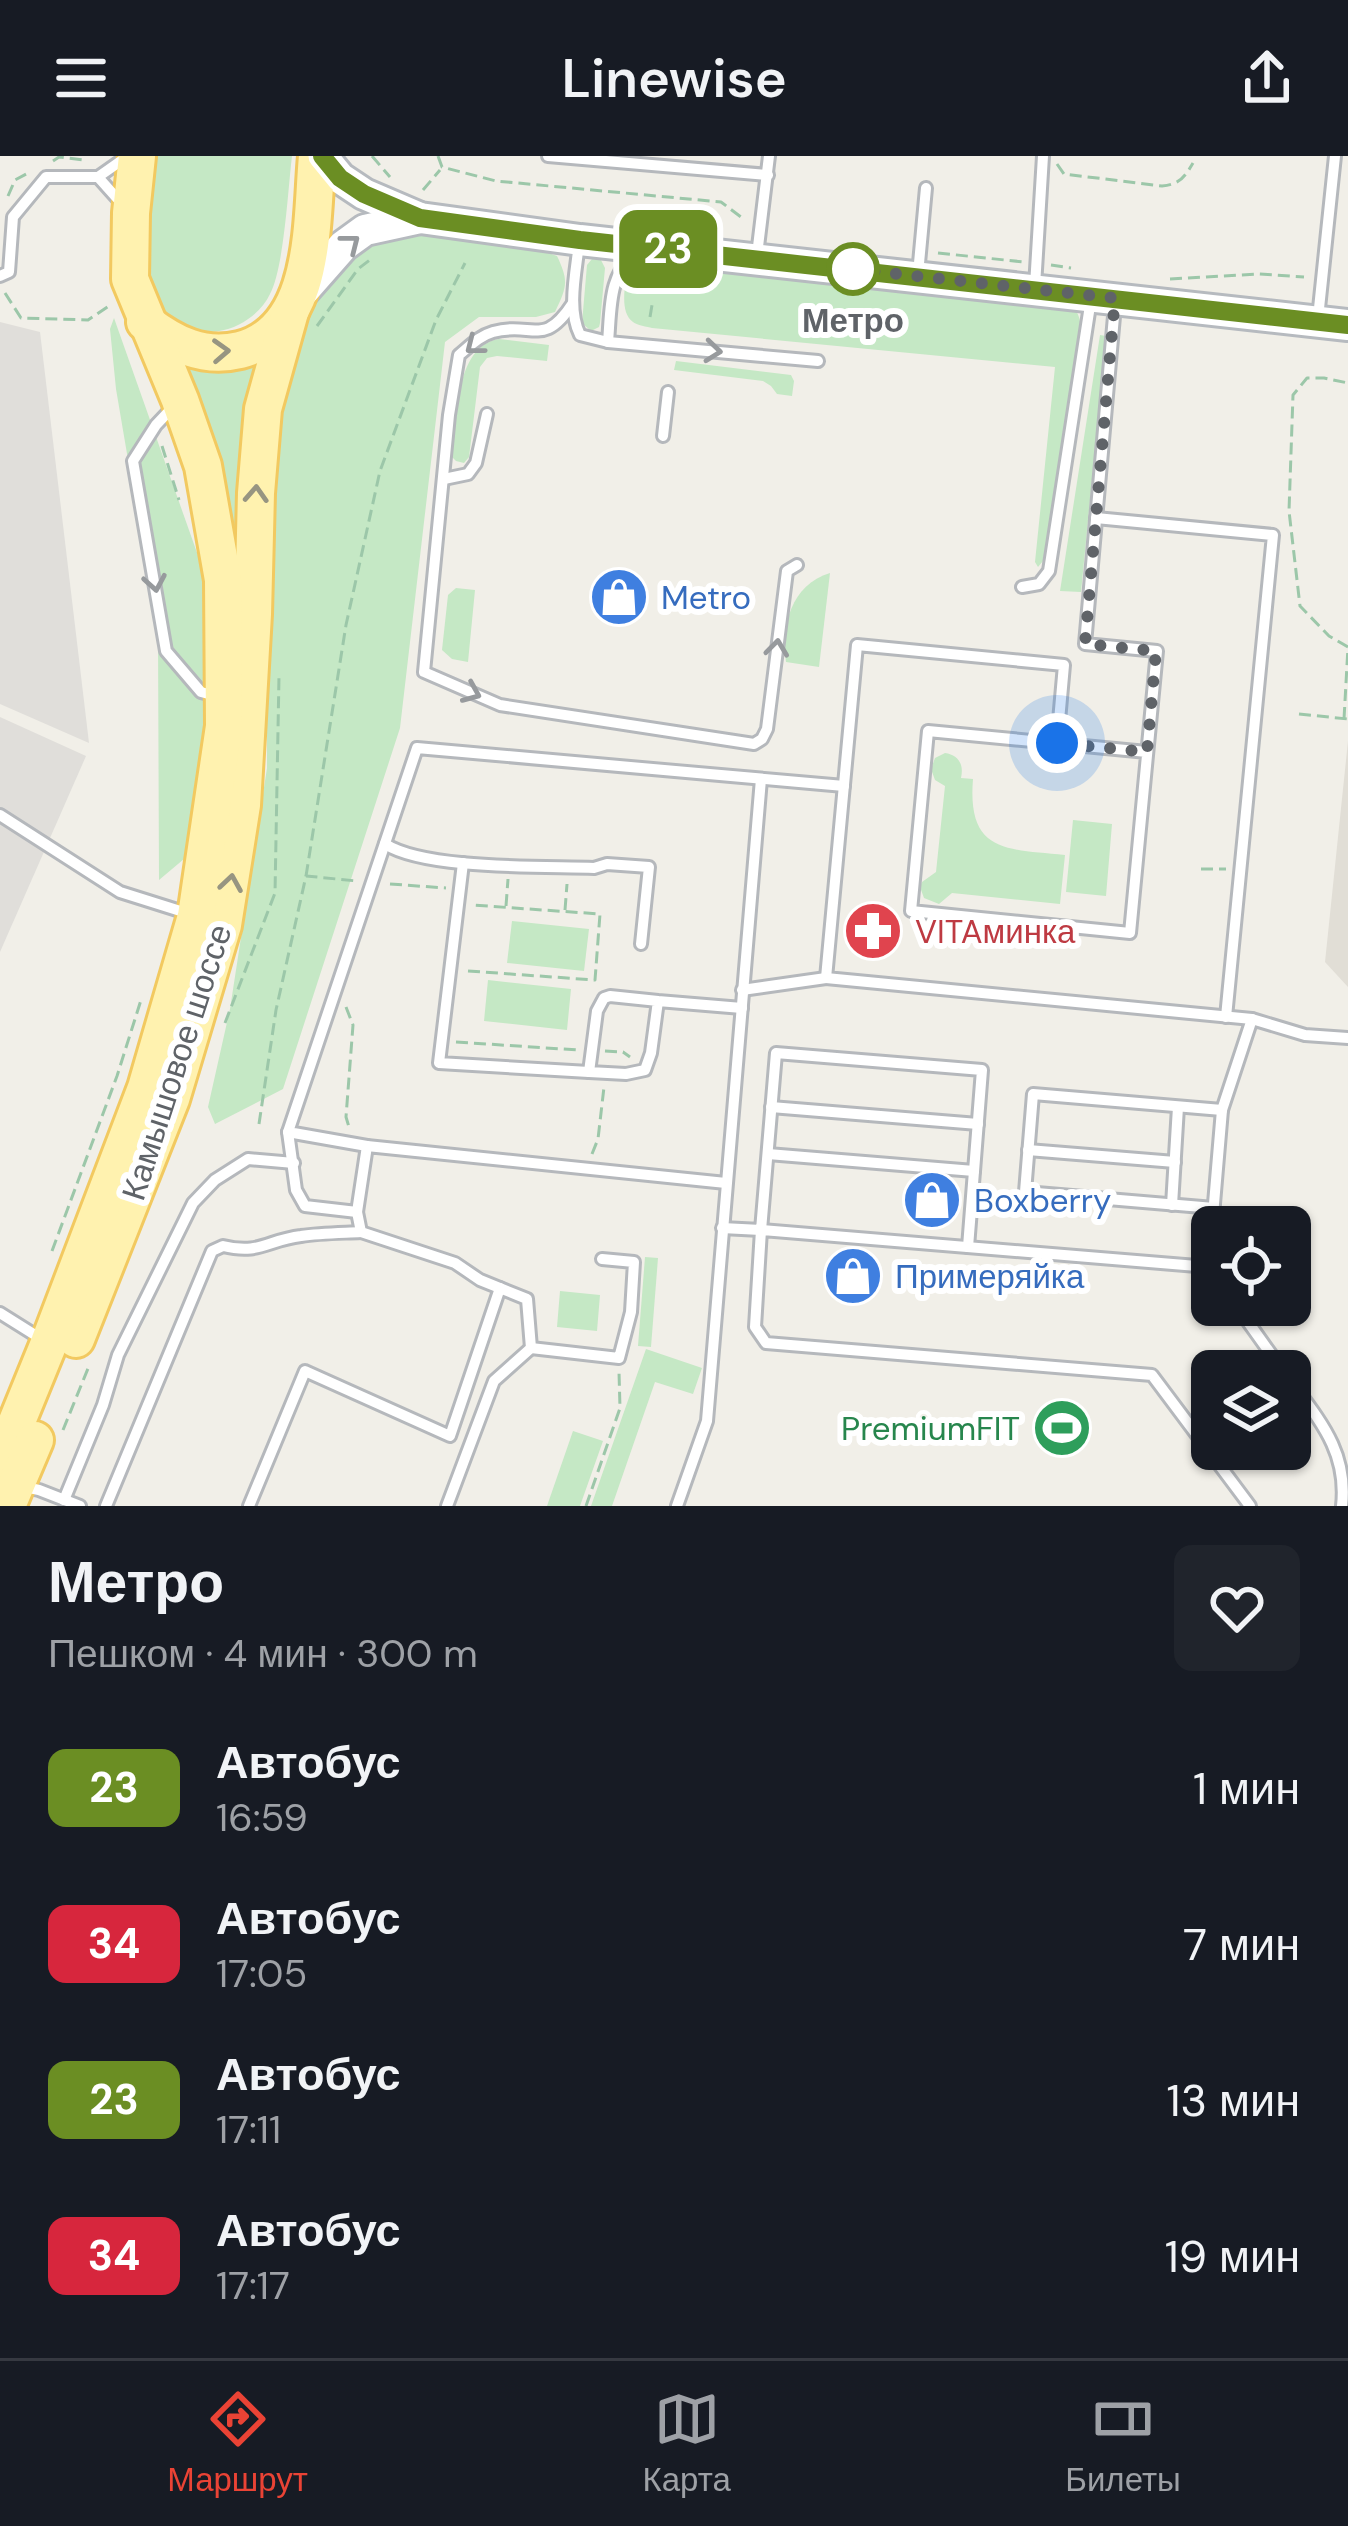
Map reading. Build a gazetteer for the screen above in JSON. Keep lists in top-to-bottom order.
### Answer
{
  "streets": {
    "main road": ["Камышовое шоссе"]
  },
  "places": {
    "other": ["Метро"],
    "shop": ["Metro", "Boxberry", "Примеряйка"],
    "pharmacy": ["VITAминка"],
    "sports": ["PremiumFIT"]
  },
  "lines": ["bus line 23"],
  "page": {
    "header": "Linewise",
    "on_map": "23",
    "heading": ["Метро", "Пешком · 4 мин · 300 m"],
    "list": [
      {
        "mark": "23",
        "name": "Автобус",
        "note": "16:59",
        "value": "1 мин"
      },
      {
        "mark": "34",
        "name": "Автобус",
        "note": "17:05",
        "value": "7 мин"
      },
      {
        "mark": "23",
        "name": "Автобус",
        "note": "17:11",
        "value": "13 мин"
      },
      {
        "mark": "34",
        "name": "Автобус",
        "note": "17:17",
        "value": "19 мин"
      }
    ],
    "tabs": ["Маршрут", "Карта", "Билеты"]
  }
}
